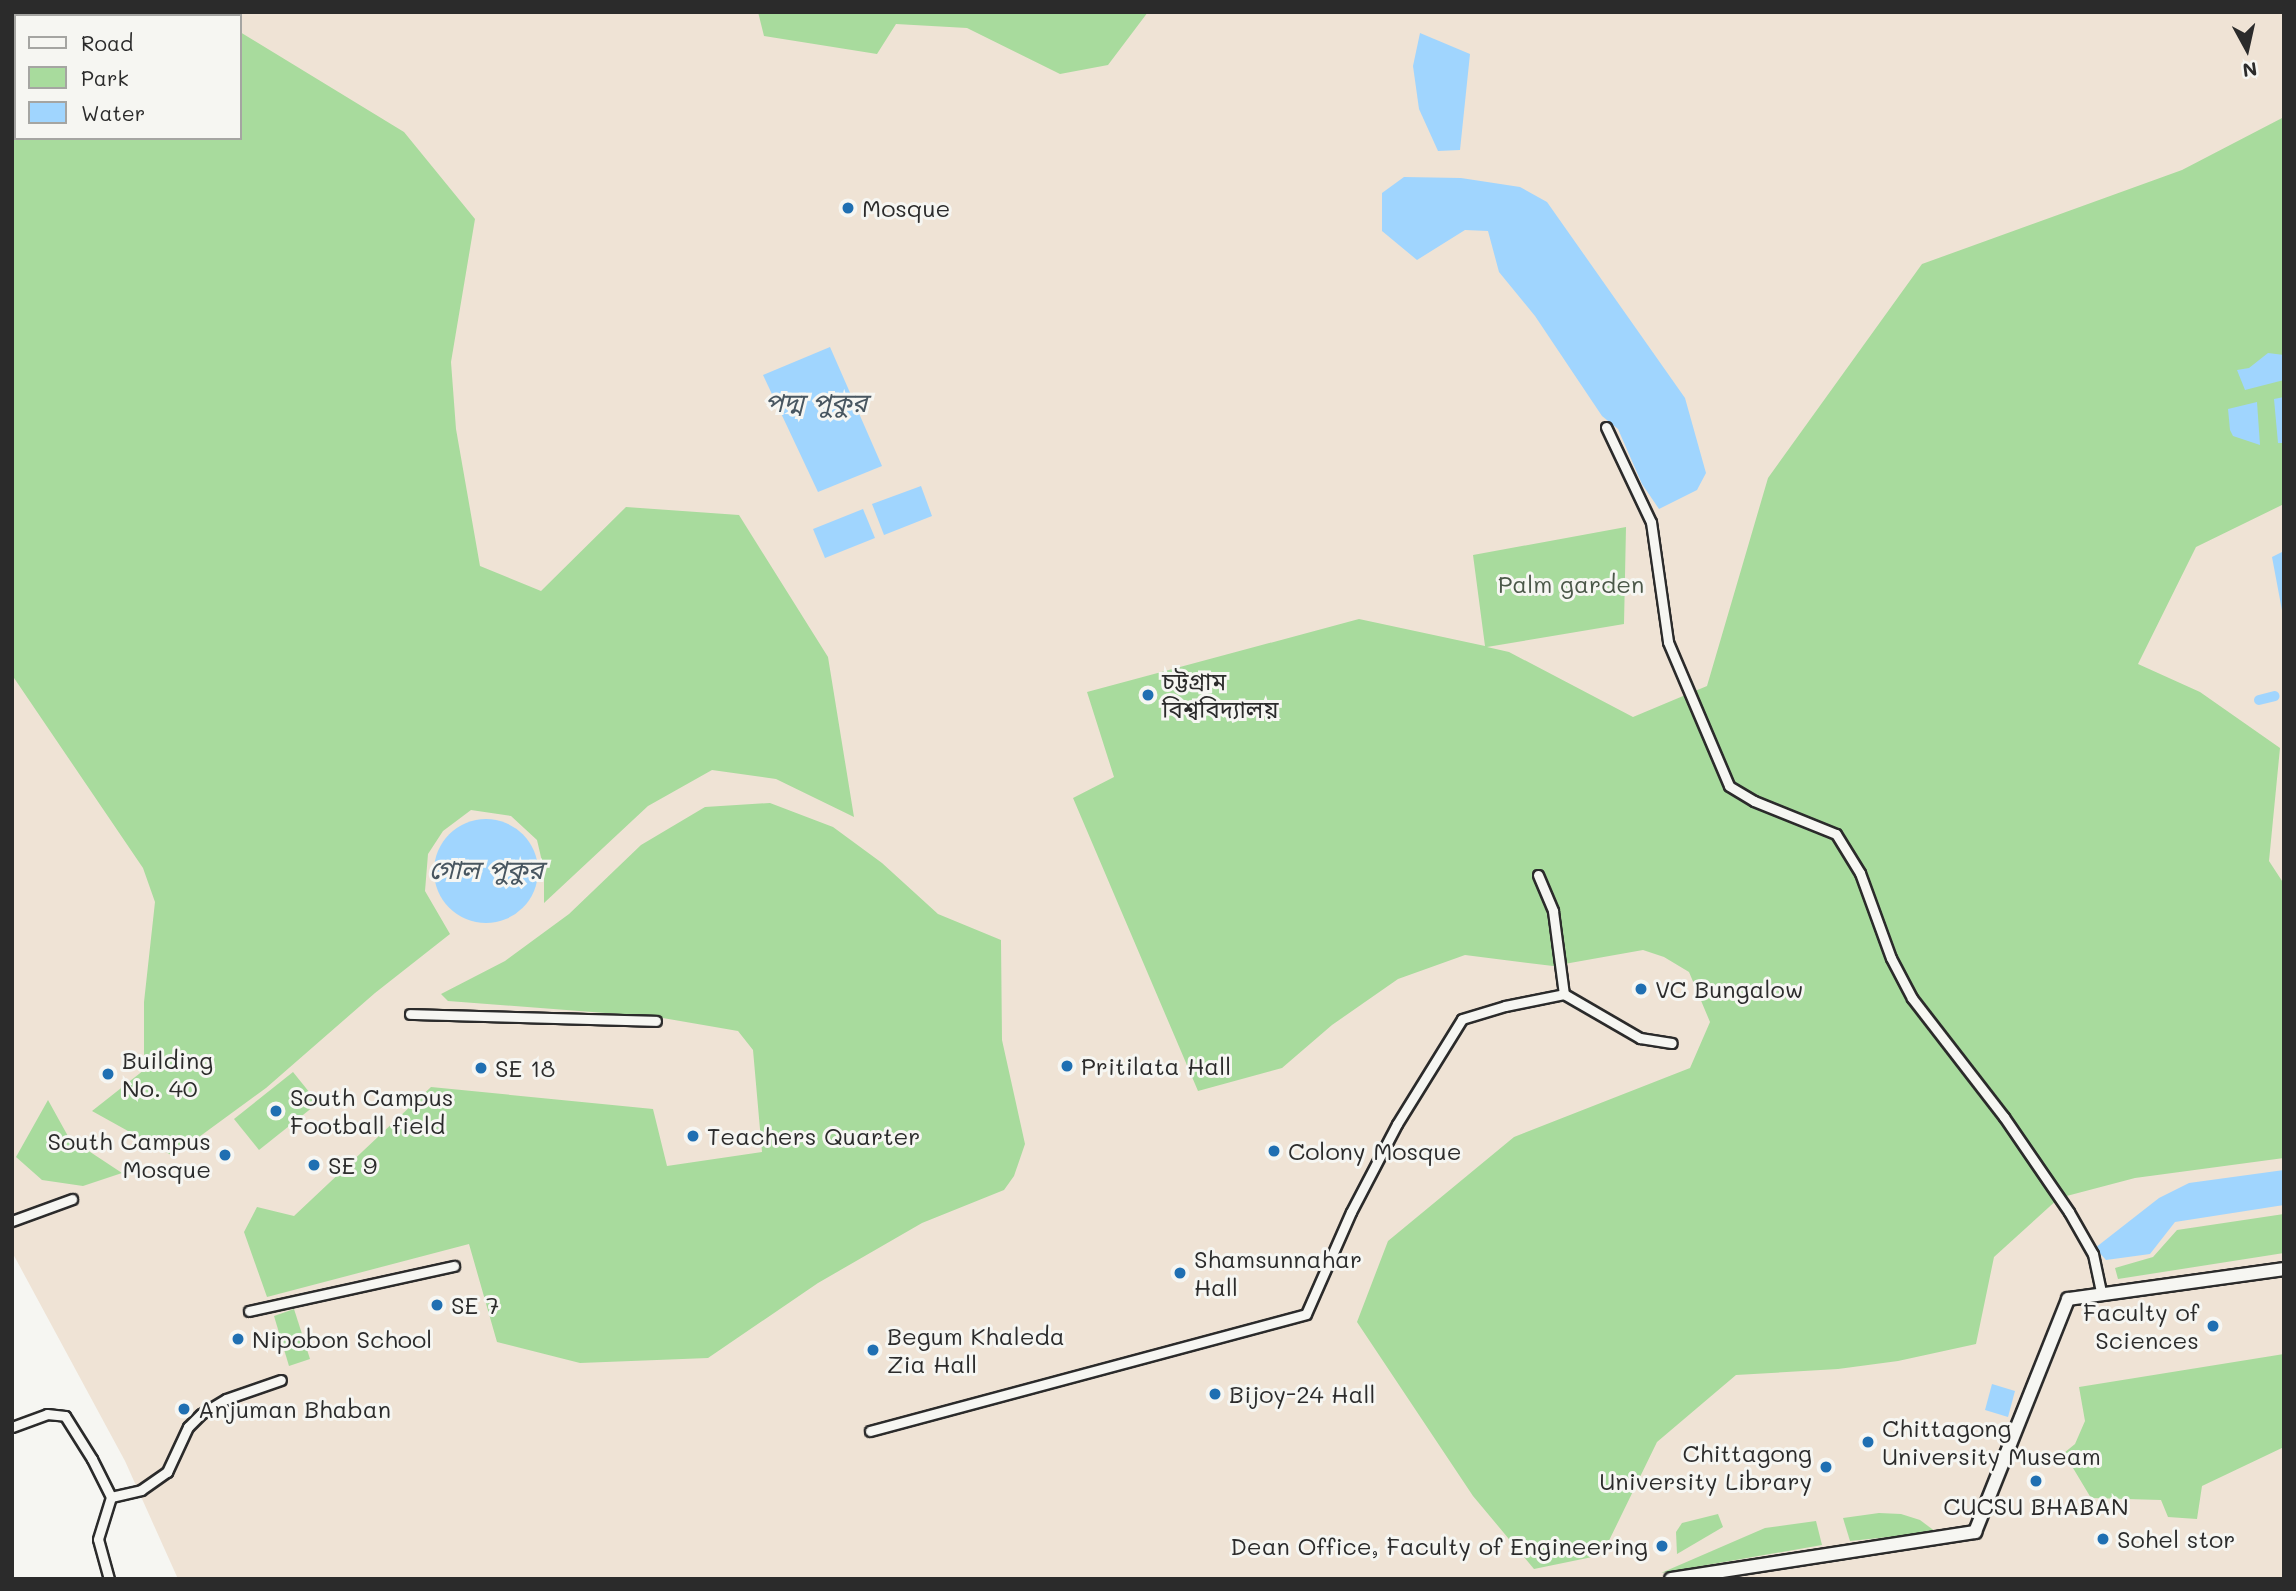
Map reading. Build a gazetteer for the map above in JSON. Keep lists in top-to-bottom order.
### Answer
{
  "water": ["পদ্ম পুকুর", "গোল পুকুর"],
  "parks": ["Palm garden"],
  "places": [
    "Mosque",
    "চট্টগ্রাম বিশ্ববিদ্যালয়",
    "VC Bungalow",
    "Pritilata Hall",
    "SE 18",
    "Building No. 40",
    "South Campus Football field",
    "Teachers Quarter",
    "Colony Mosque",
    "South Campus Mosque",
    "SE 9",
    "Shamsunnahar Hall",
    "SE 7",
    "Faculty of Sciences",
    "Nipobon School",
    "Begum Khaleda Zia Hall",
    "Bijoy-24 Hall",
    "Anjuman Bhaban",
    "Chittagong University Museam",
    "Chittagong University Library",
    "CUCSU BHABAN",
    "Sohel stor",
    "Dean Office, Faculty of Engineering"
  ],
  "legend": ["Road", "Park", "Water"],
  "north": "bottom"
}
